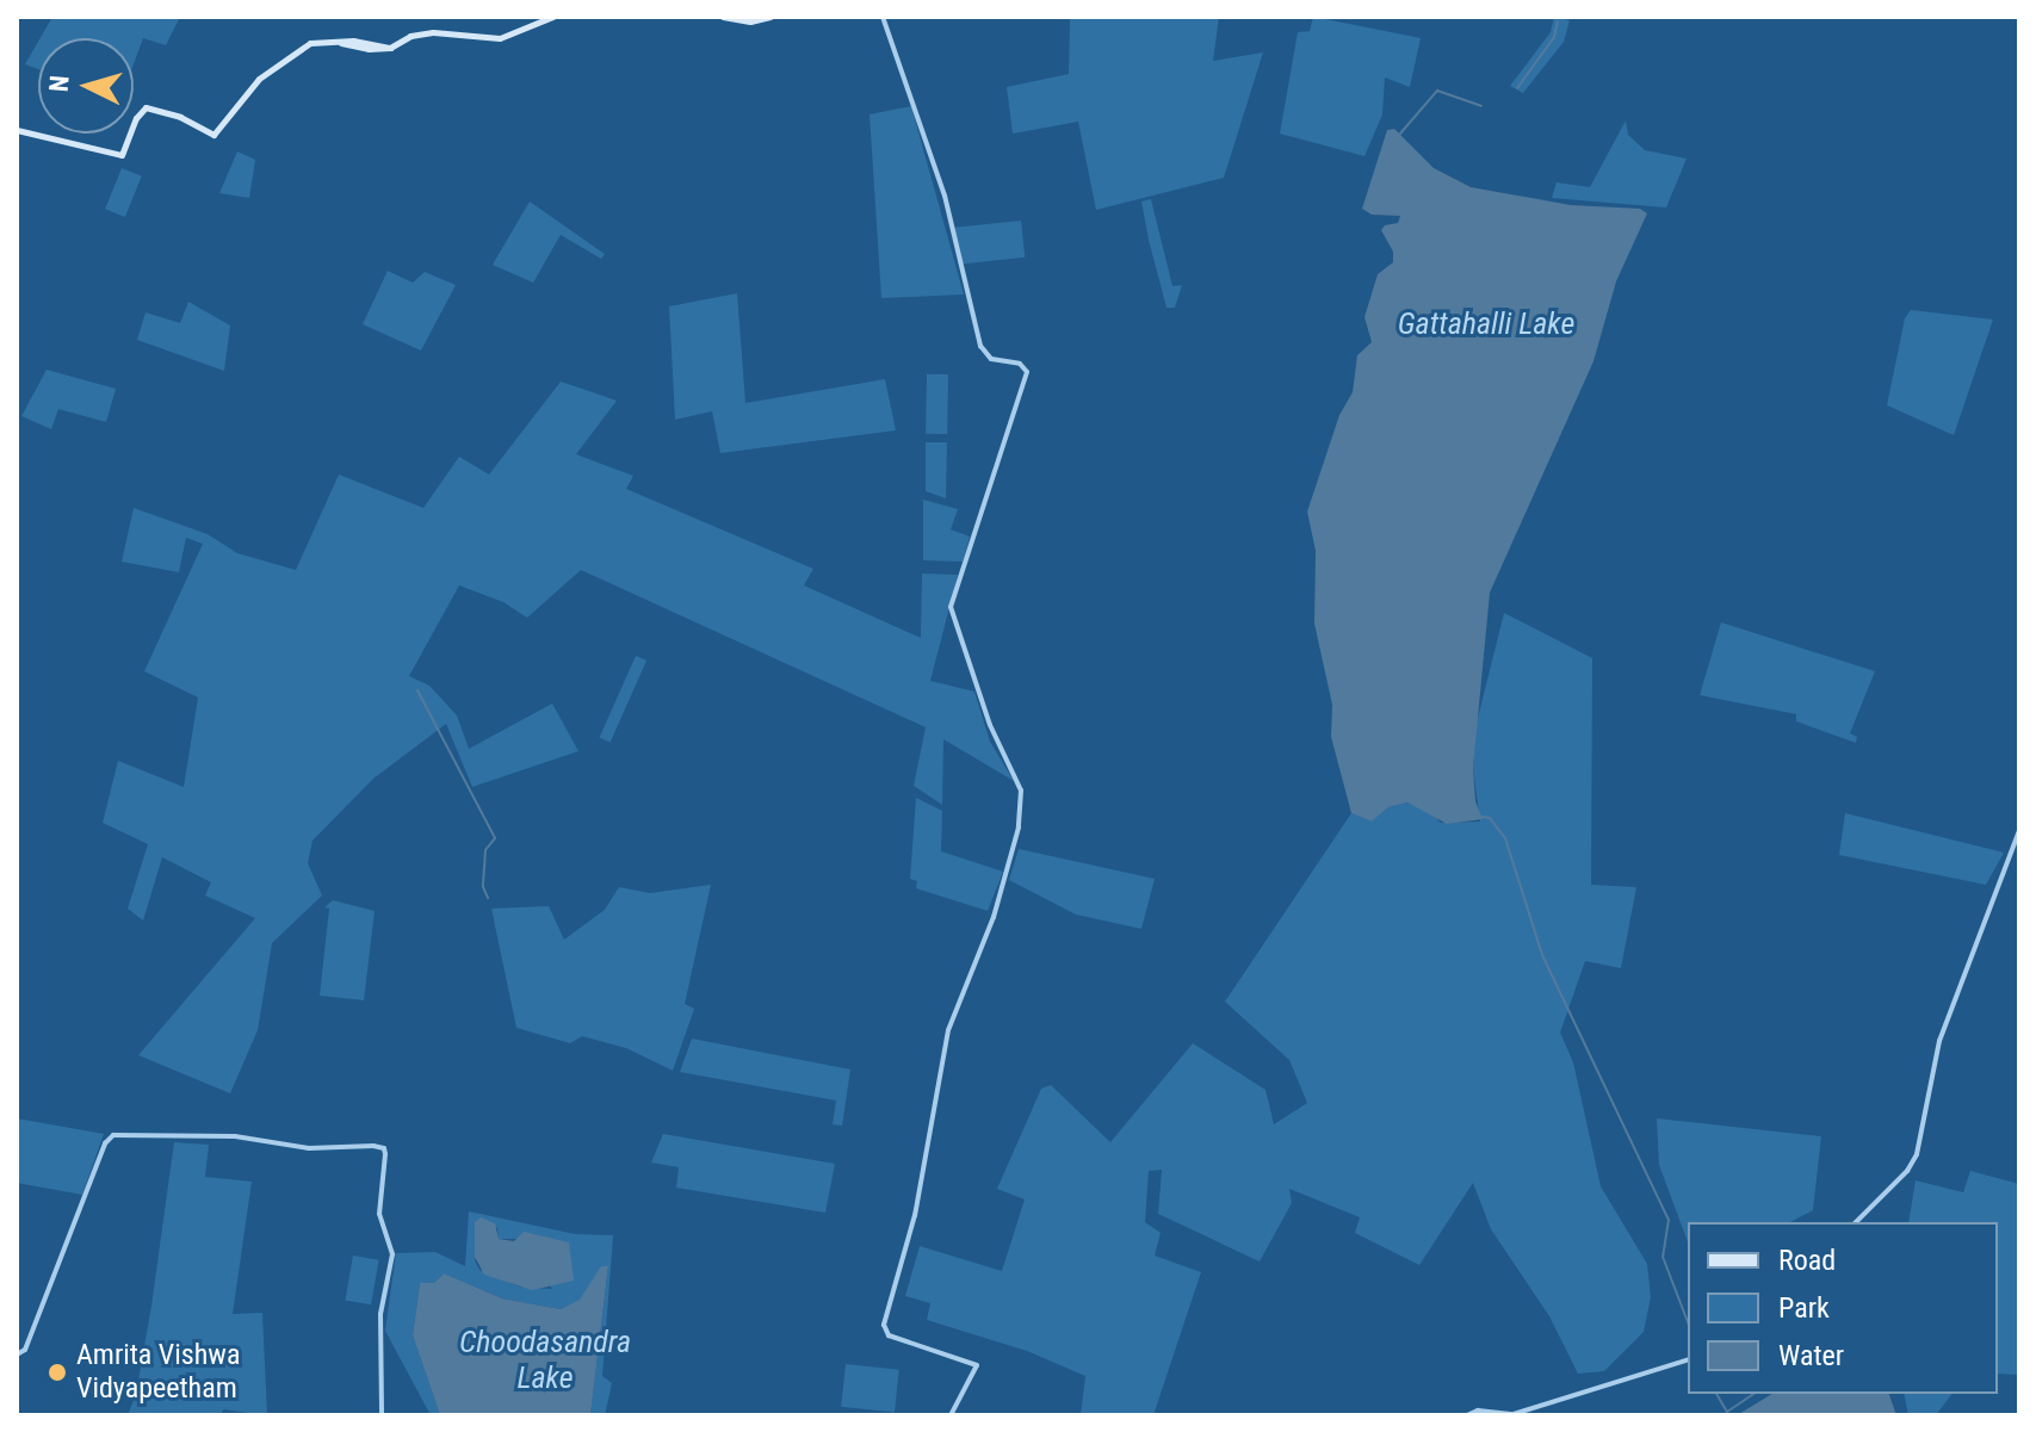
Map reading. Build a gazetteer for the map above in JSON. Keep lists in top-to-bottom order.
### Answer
{
  "water": ["Gattahalli Lake", "Choodasandra Lake"],
  "places": ["Amrita Vishwa Vidyapeetham"],
  "legend": ["Road", "Park", "Water"],
  "north": "left"
}
